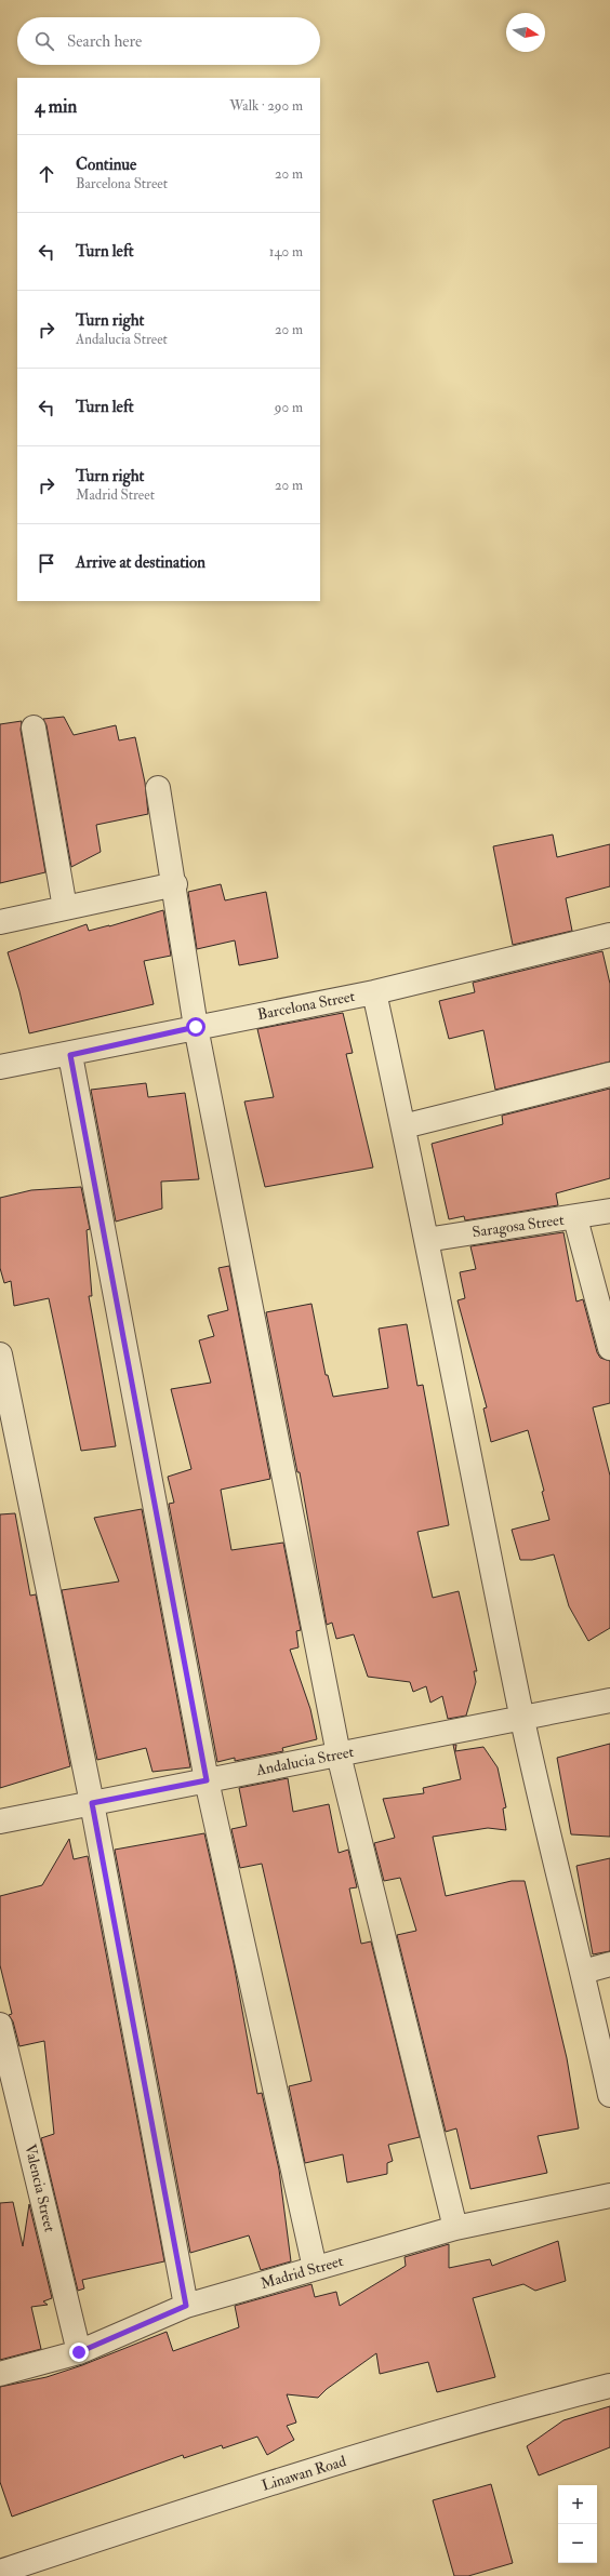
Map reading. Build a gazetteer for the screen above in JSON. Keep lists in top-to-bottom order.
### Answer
{
  "streets": {
    "street": [
      "Barcelona Street",
      "Saragosa Street",
      "Andalucia Street",
      "Valencia Street",
      "Madrid Street",
      "Linawan Road"
    ]
  },
  "crossings": [
    ["Valencia Street", "Madrid Street"]
  ],
  "north": "right",
  "page": {
    "search": "Search here",
    "heading": ["4 min", "Walk · 290 m"],
    "list": [
      ["Continue", "Barcelona Street", "20 m"],
      ["Turn left", "140 m"],
      ["Turn right", "Andalucia Street", "20 m"],
      ["Turn left", "90 m"],
      ["Turn right", "Madrid Street", "20 m"],
      "Arrive at destination"
    ],
    "map_buttons": ["+", "−"]
  }
}
